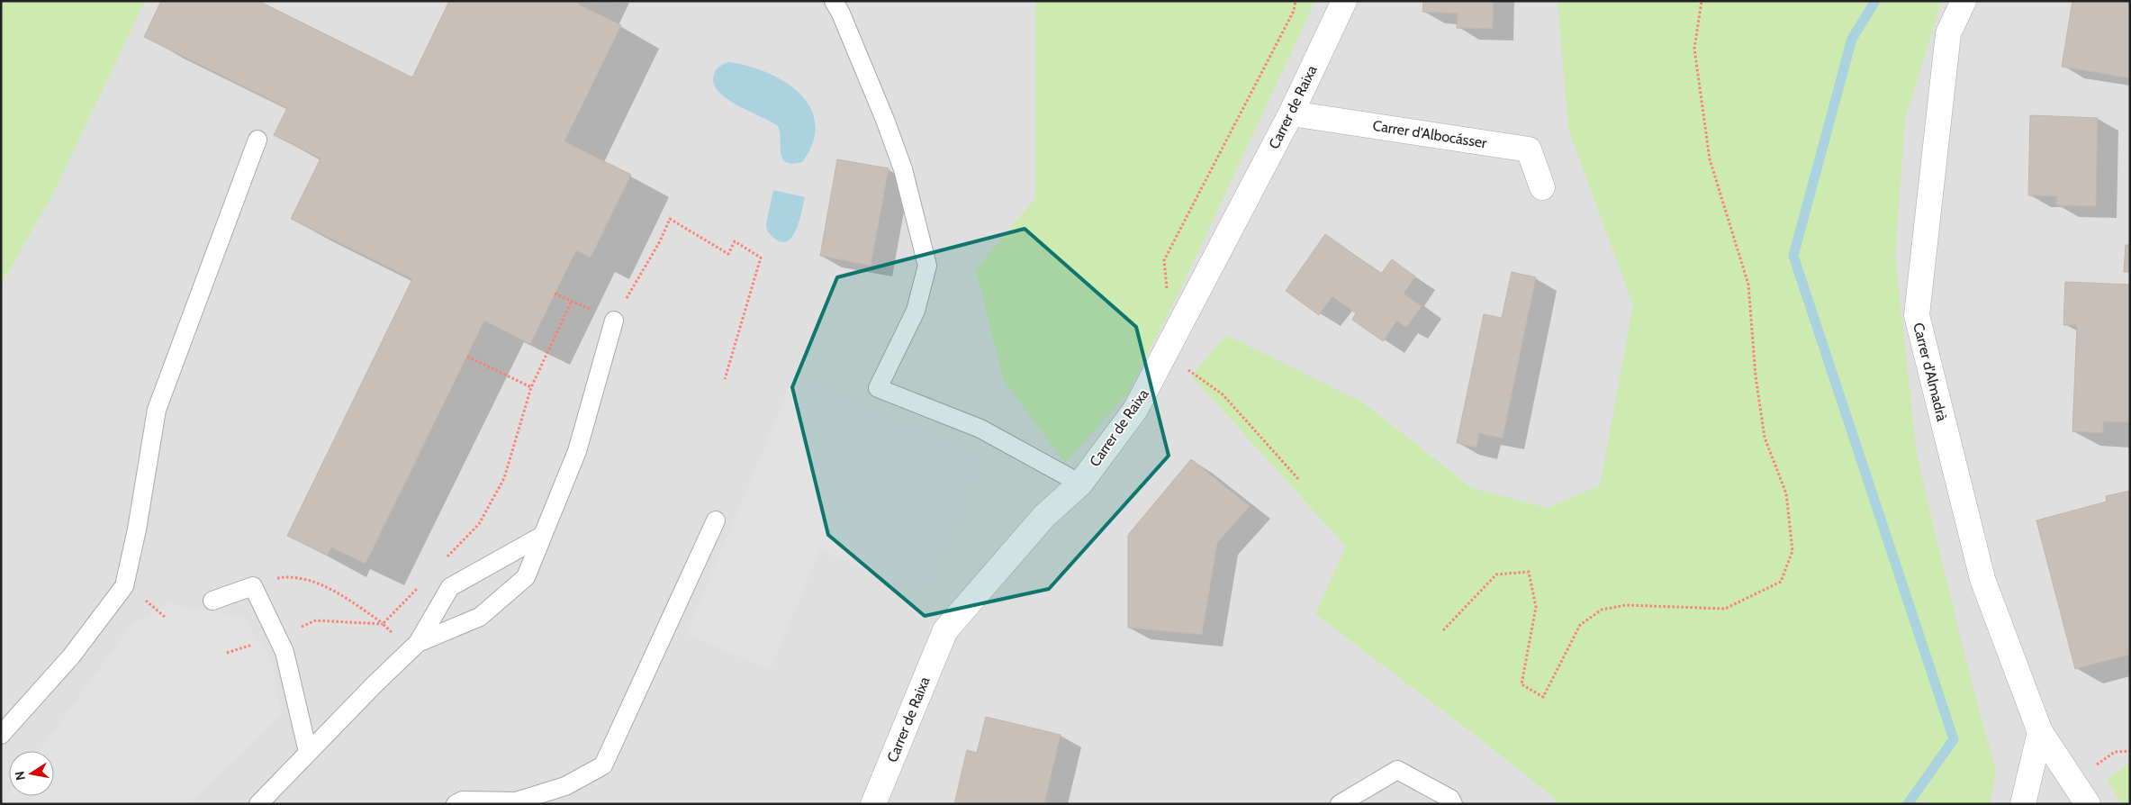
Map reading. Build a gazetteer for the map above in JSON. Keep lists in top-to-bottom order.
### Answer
{
  "streets": {
    "street": ["Carrer de Raixa", "Carrer d'Albocásser", "Carrer d'Almadrà"]
  },
  "crossings": [
    ["Carrer de Raixa", "Carrer d'Albocásser"]
  ],
  "north": "left"
}
